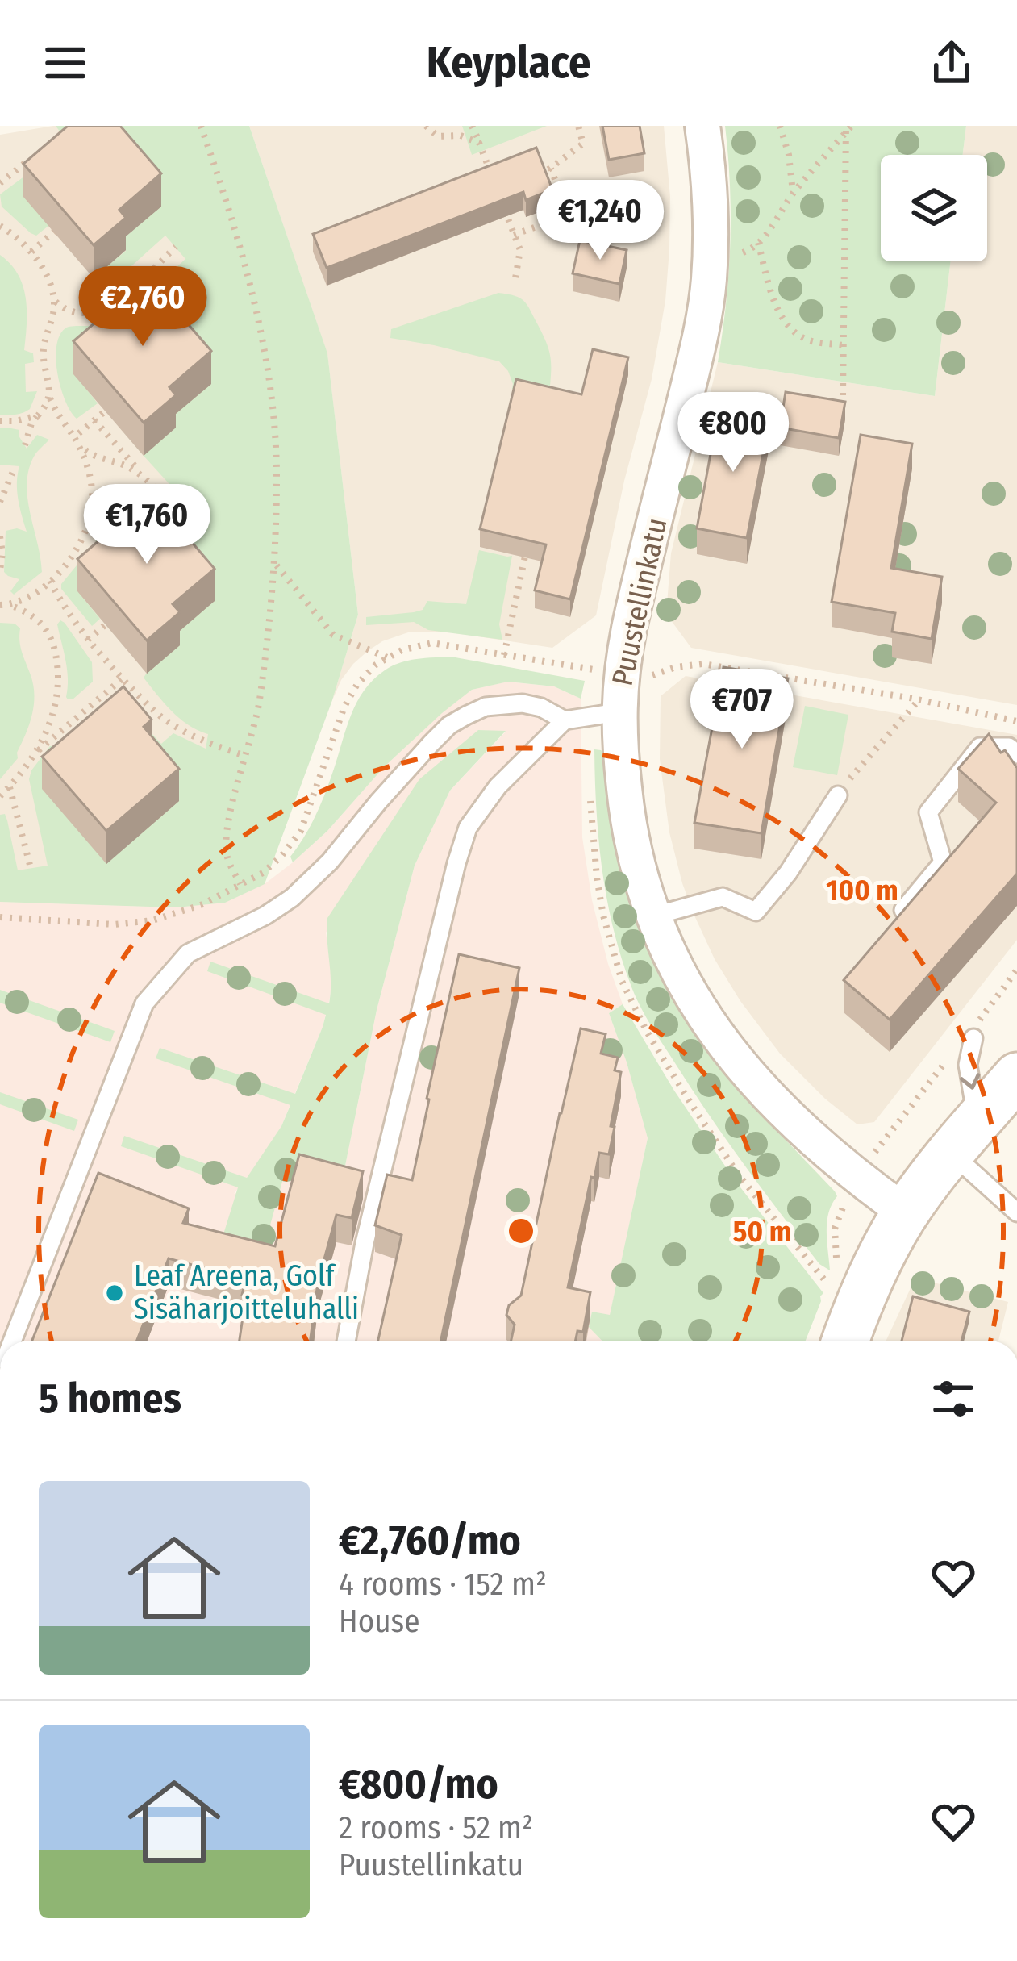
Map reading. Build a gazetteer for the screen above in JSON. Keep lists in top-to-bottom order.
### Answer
{
  "streets": {
    "street": ["Puustellinkatu"]
  },
  "places": ["Leaf Areena, Golf Sisäharjoitteluhalli"],
  "page": {
    "header": "Keyplace",
    "price": [
      "€1,240",
      "€2,760",
      "€800",
      "€1,760",
      "€707"
    ],
    "heading": "5 homes",
    "list": [
      {
        "name": "€2,760/mo",
        "note": "4 rooms · 152 m² · House"
      },
      {
        "name": "€800/mo",
        "note": "2 rooms · 52 m² · Puustellinkatu"
      }
    ]
  },
  "rings": ["100 m", "50 m"]
}
